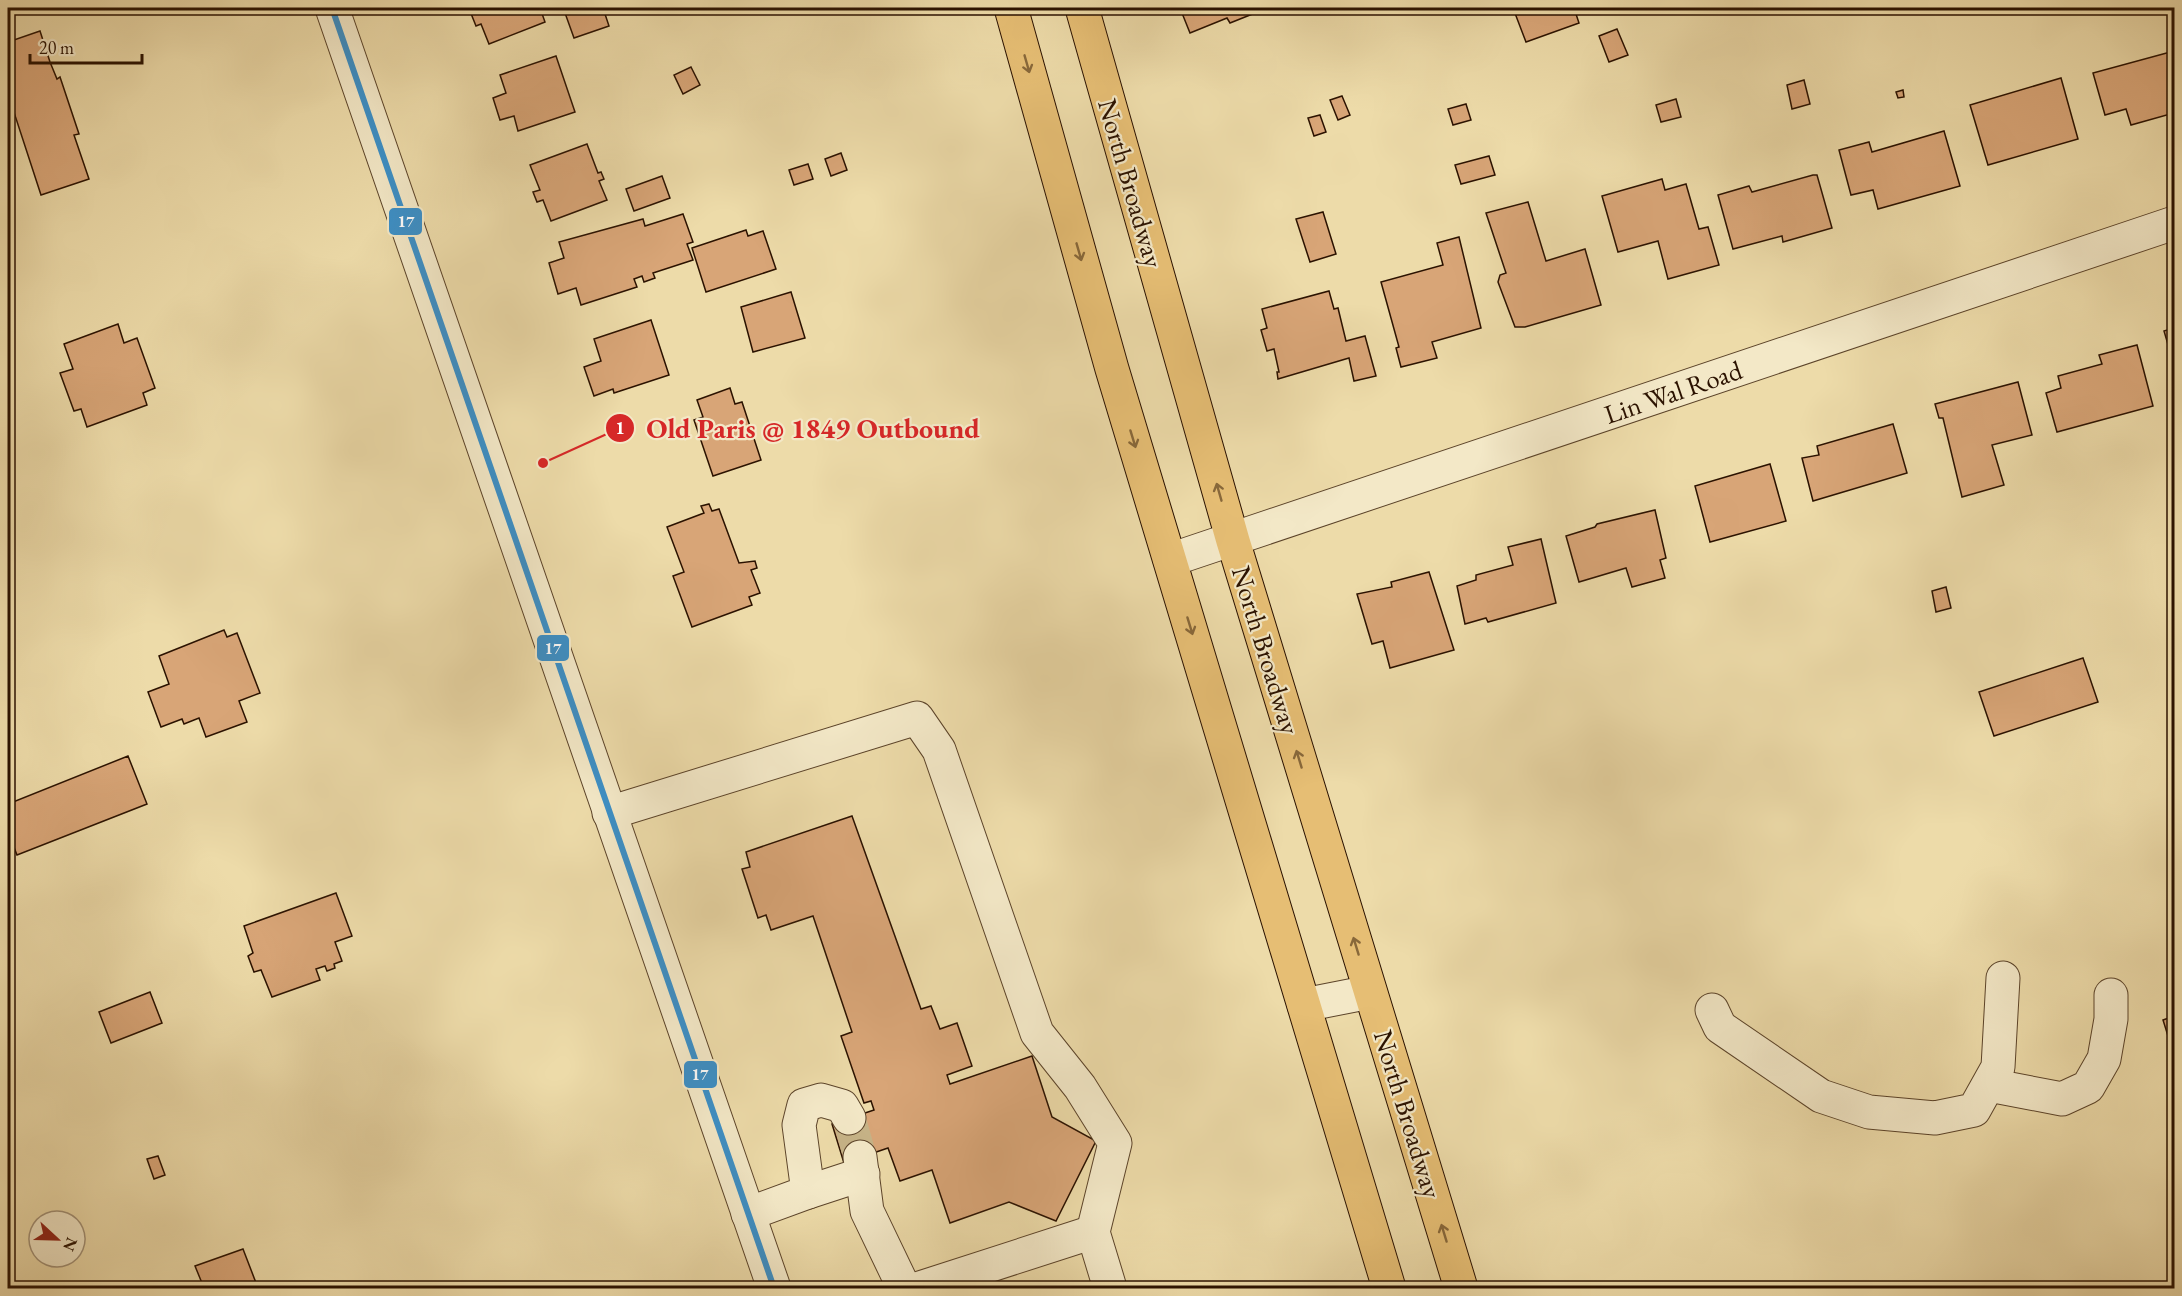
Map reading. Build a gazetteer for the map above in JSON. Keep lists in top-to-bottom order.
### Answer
{
  "streets": {
    "highway": ["North Broadway"],
    "street": ["Lin Wal Road"]
  },
  "crossings": [
    ["North Broadway", "Lin Wal Road"]
  ],
  "places": ["Old Paris @ 1849 Outbound"],
  "lines": ["transit line 17"],
  "scale_bar": "20 m",
  "north": "right"
}
